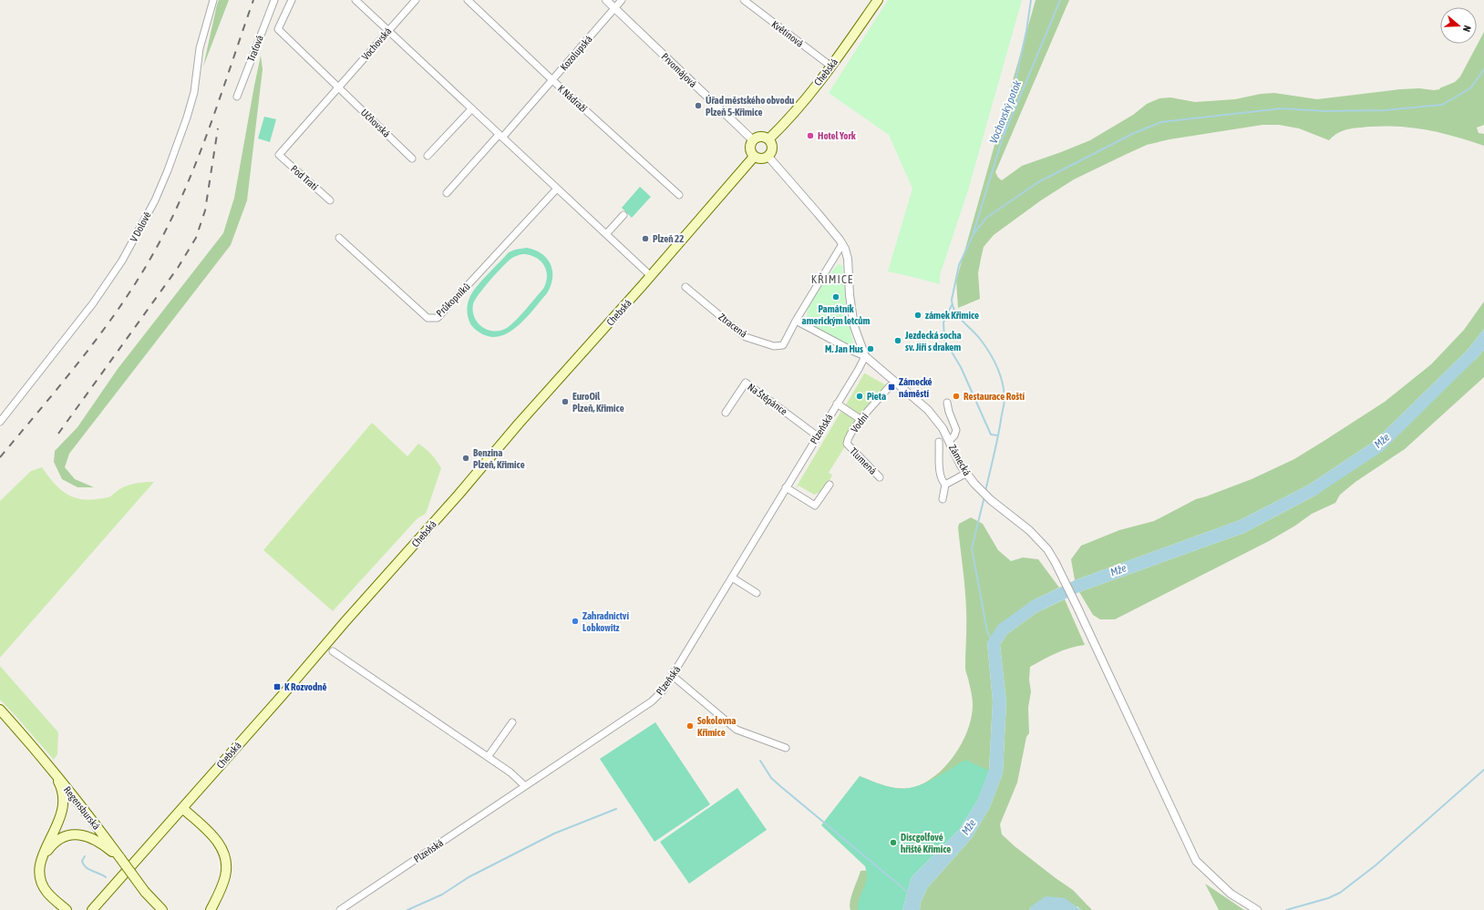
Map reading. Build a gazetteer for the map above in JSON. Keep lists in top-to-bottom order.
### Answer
{
  "streets": {
    "main road": ["Chebská", "Regensburská"],
    "street": [
      "Květinová",
      "Vochovská",
      "Traťová",
      "Kozolupská",
      "Prvomájová",
      "K Nádraží",
      "Učňovská",
      "Pod Tratí",
      "V Dolově",
      "Průkopníků",
      "Ztracená",
      "Na Štěpánce",
      "Vodní",
      "Plzeňská",
      "Zámecká",
      "Tlumená"
    ]
  },
  "crossings": [
    ["Květinová", "Chebská"],
    ["Vochovská", "Učňovská"],
    ["Vochovská", "Pod Tratí"],
    ["Traťová", "Učňovská"],
    ["Kozolupská", "Prvomájová"],
    ["Kozolupská", "K Nádraží"],
    ["Prvomájová", "Chebská"],
    ["Učňovská", "Pod Tratí"],
    ["Na Štěpánce", "Plzeňská"],
    ["Vodní", "Tlumená"],
    ["Plzeňská", "Zámecká"]
  ],
  "districts": ["KŘIMICE"],
  "water": ["Vochovský potok", "Mže"],
  "places": {
    "other": [
      "Úřad městského obvodu Plzeň 5-Křimice",
      "Hotel York",
      "Plzeň 22",
      "Památník americkým letcům",
      "zámek Křimice",
      "Jezdecká socha sv. Jiří s drakem",
      "M. Jan Hus",
      "Pieta",
      "Restaurace Roští",
      "EuroOil Plzeň, Křimice",
      "Benzina Plzeň, Křimice",
      "Zahradnictví Lobkowitz",
      "Sokolovna Křimice",
      "Discgolfové hřiště Křimice"
    ],
    "transit": ["Zámecké náměstí", "K Rozvodně"]
  },
  "north": "right"
}
